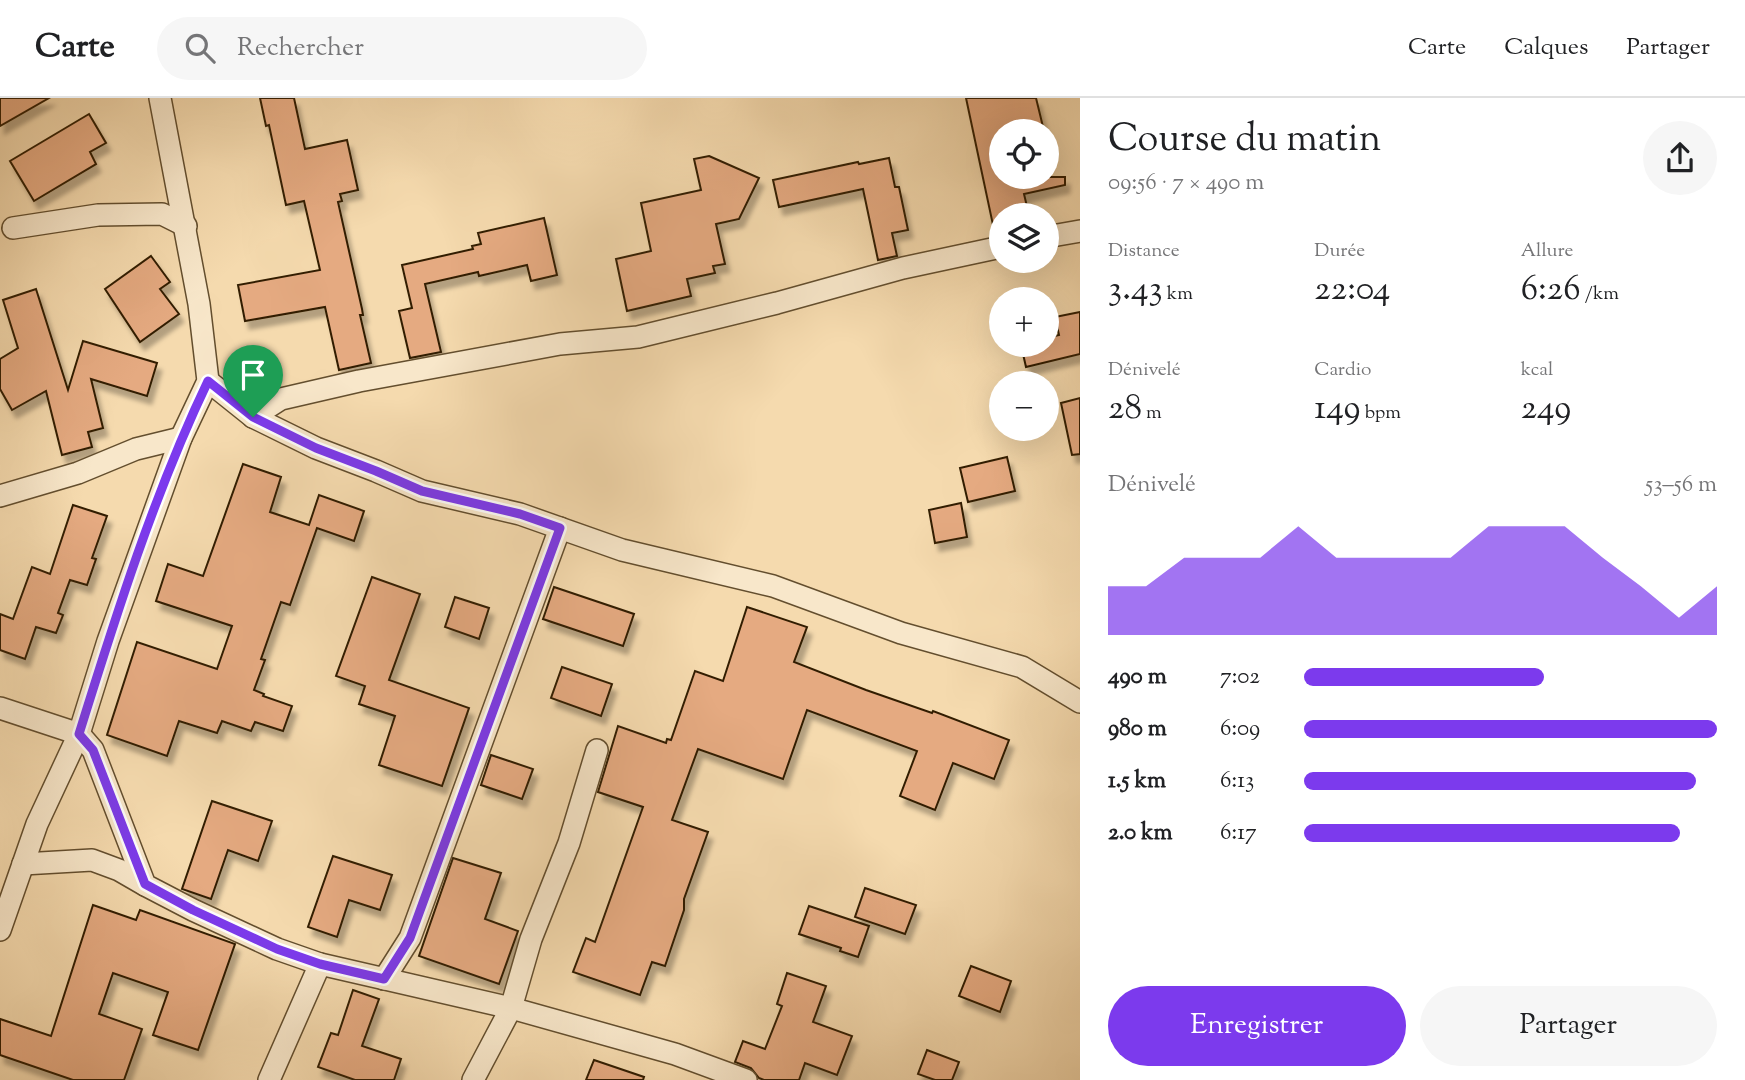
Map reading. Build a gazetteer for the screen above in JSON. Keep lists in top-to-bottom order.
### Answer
{
  "page": {
    "header": "Carte",
    "search": "Rechercher",
    "nav": ["Carte", "Calques", "Partager"],
    "heading": ["Course du matin", "09:56 · 7 × 490 m"],
    "map_buttons": ["+", "−"],
    "stats": [
      ["Distance", "3.43 km"],
      ["Durée", "22:04"],
      ["Allure", "6:26 /km"],
      ["Dénivelé", "28 m"],
      ["Cardio", "149 bpm"],
      ["kcal", "249"]
    ],
    "chart": ["Dénivelé", "53–56 m"],
    "list": [
      {
        "name": "490 m",
        "note": "7:02"
      },
      {
        "name": "980 m",
        "note": "6:09"
      },
      {
        "name": "1.5 km",
        "note": "6:13"
      },
      {
        "name": "2.0 km",
        "note": "6:17"
      }
    ],
    "buttons": ["Enregistrer", "Partager"]
  }
}
